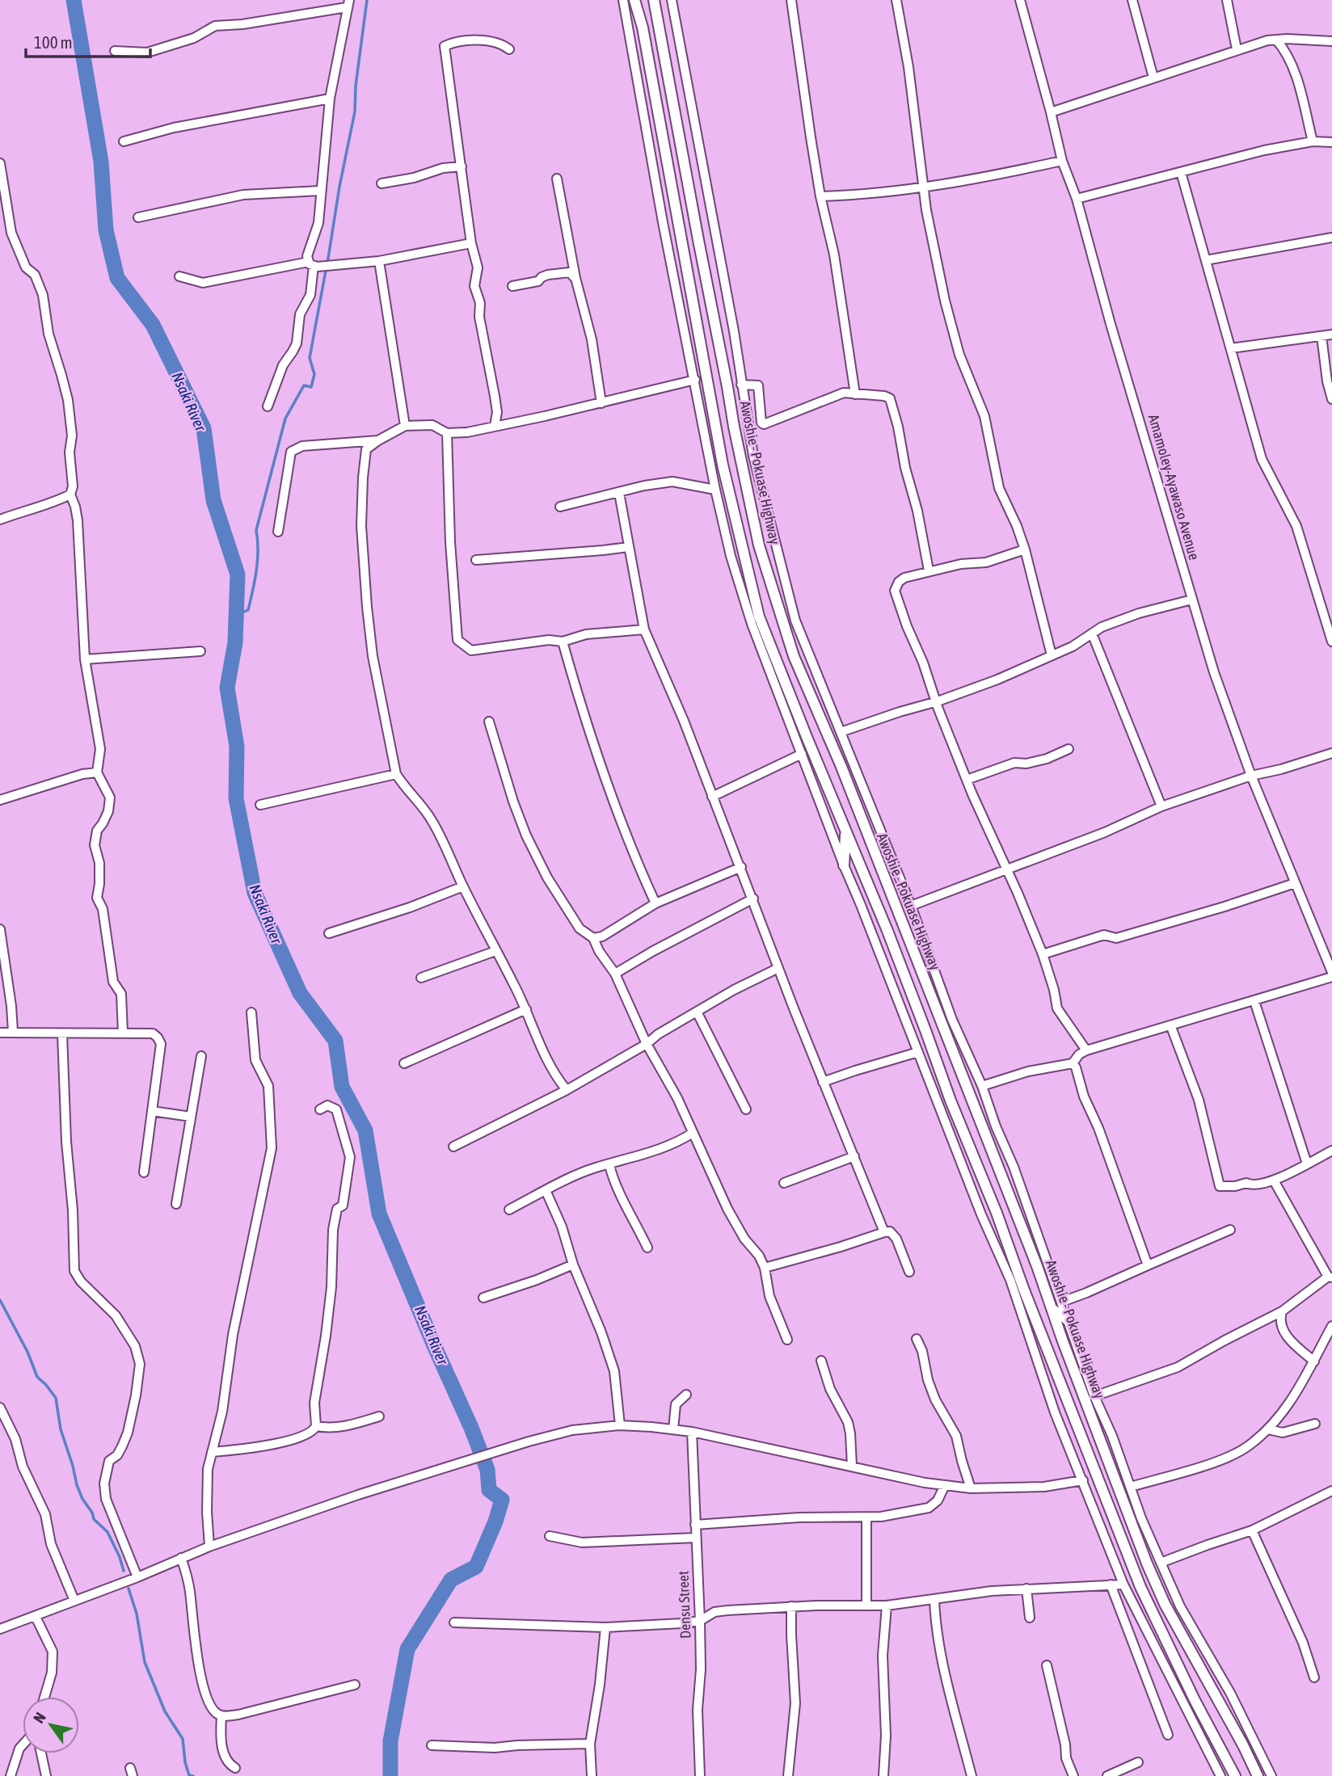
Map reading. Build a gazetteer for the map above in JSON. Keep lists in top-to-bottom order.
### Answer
{
  "streets": {
    "main road": ["Awoshie - Pokuase Highway"],
    "street": ["Amamoley-Ayawaso Avenue", "Densu Street"]
  },
  "water": ["Nsaki River"],
  "scale_bar": "100 m",
  "north": "top left"
}
